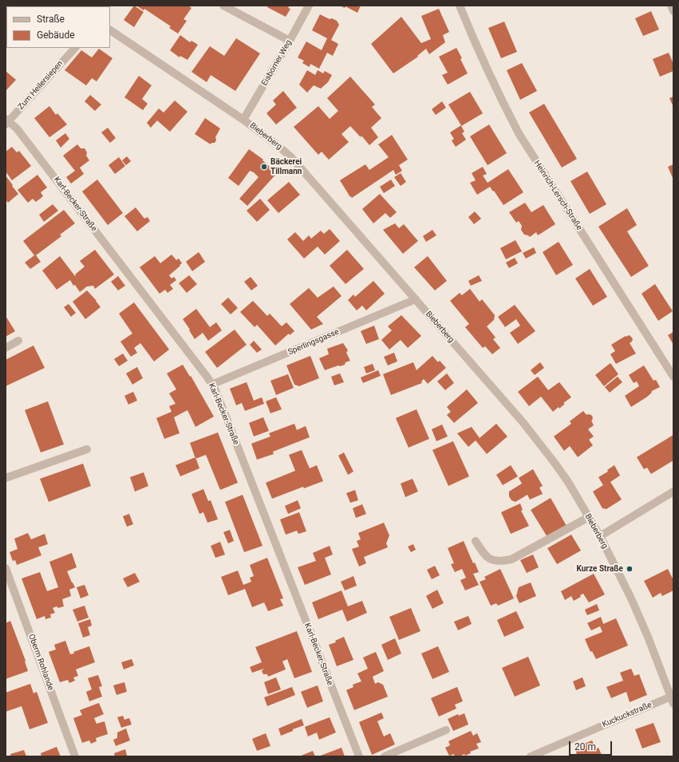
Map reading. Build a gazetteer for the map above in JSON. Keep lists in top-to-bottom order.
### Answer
{
  "streets": {
    "street": [
      "Eisborner Weg",
      "Zum Heilersiepen",
      "Bieberberg",
      "Heinrich-Lersch-Straße",
      "Karl-Becker-Straße",
      "Sperlingsgasse",
      "Oberm Rohlande",
      "Kuckuckstraße"
    ]
  },
  "crossings": [
    ["Eisborner Weg", "Bieberberg"],
    ["Zum Heilersiepen", "Karl-Becker-Straße"],
    ["Bieberberg", "Sperlingsgasse"],
    ["Bieberberg", "Kuckuckstraße"],
    ["Karl-Becker-Straße", "Sperlingsgasse"]
  ],
  "places": ["Bäckerei Tillmann", "Kurze Straße"],
  "legend": ["Straße", "Gebäude"],
  "scale_bar": "20 m"
}
